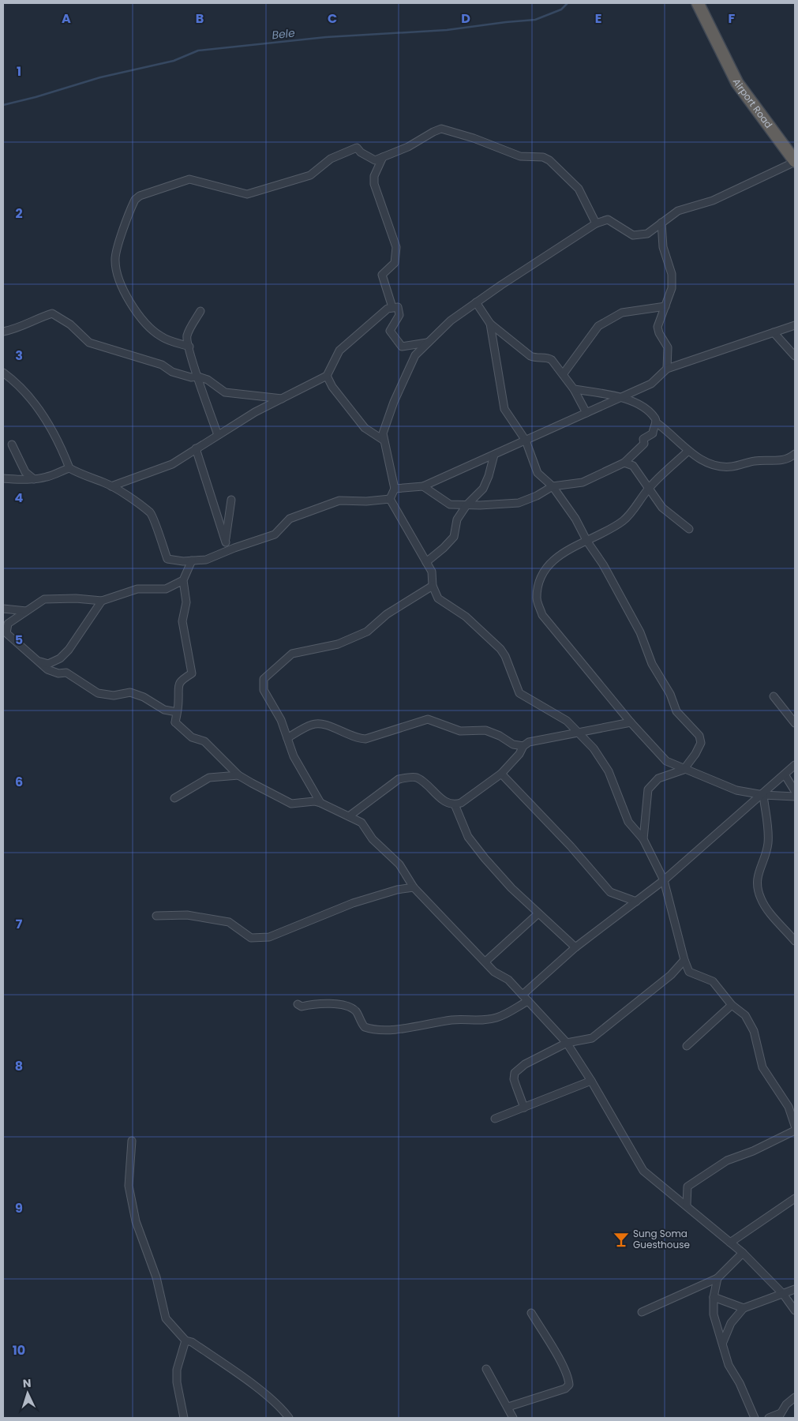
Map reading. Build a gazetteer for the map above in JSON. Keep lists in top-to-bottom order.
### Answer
{
  "streets": {
    "highway": ["Airport Road"]
  },
  "water": ["Bele"],
  "places": {
    "bar": ["Sung Soma Guesthouse"]
  },
  "north": "top",
  "grid": {
    "columns": [
      "A",
      "B",
      "C",
      "D",
      "E",
      "F"
    ],
    "rows": [
      "1",
      "2",
      "3",
      "4",
      "5",
      "6",
      "7",
      "8",
      "9",
      "10"
    ]
  }
}
